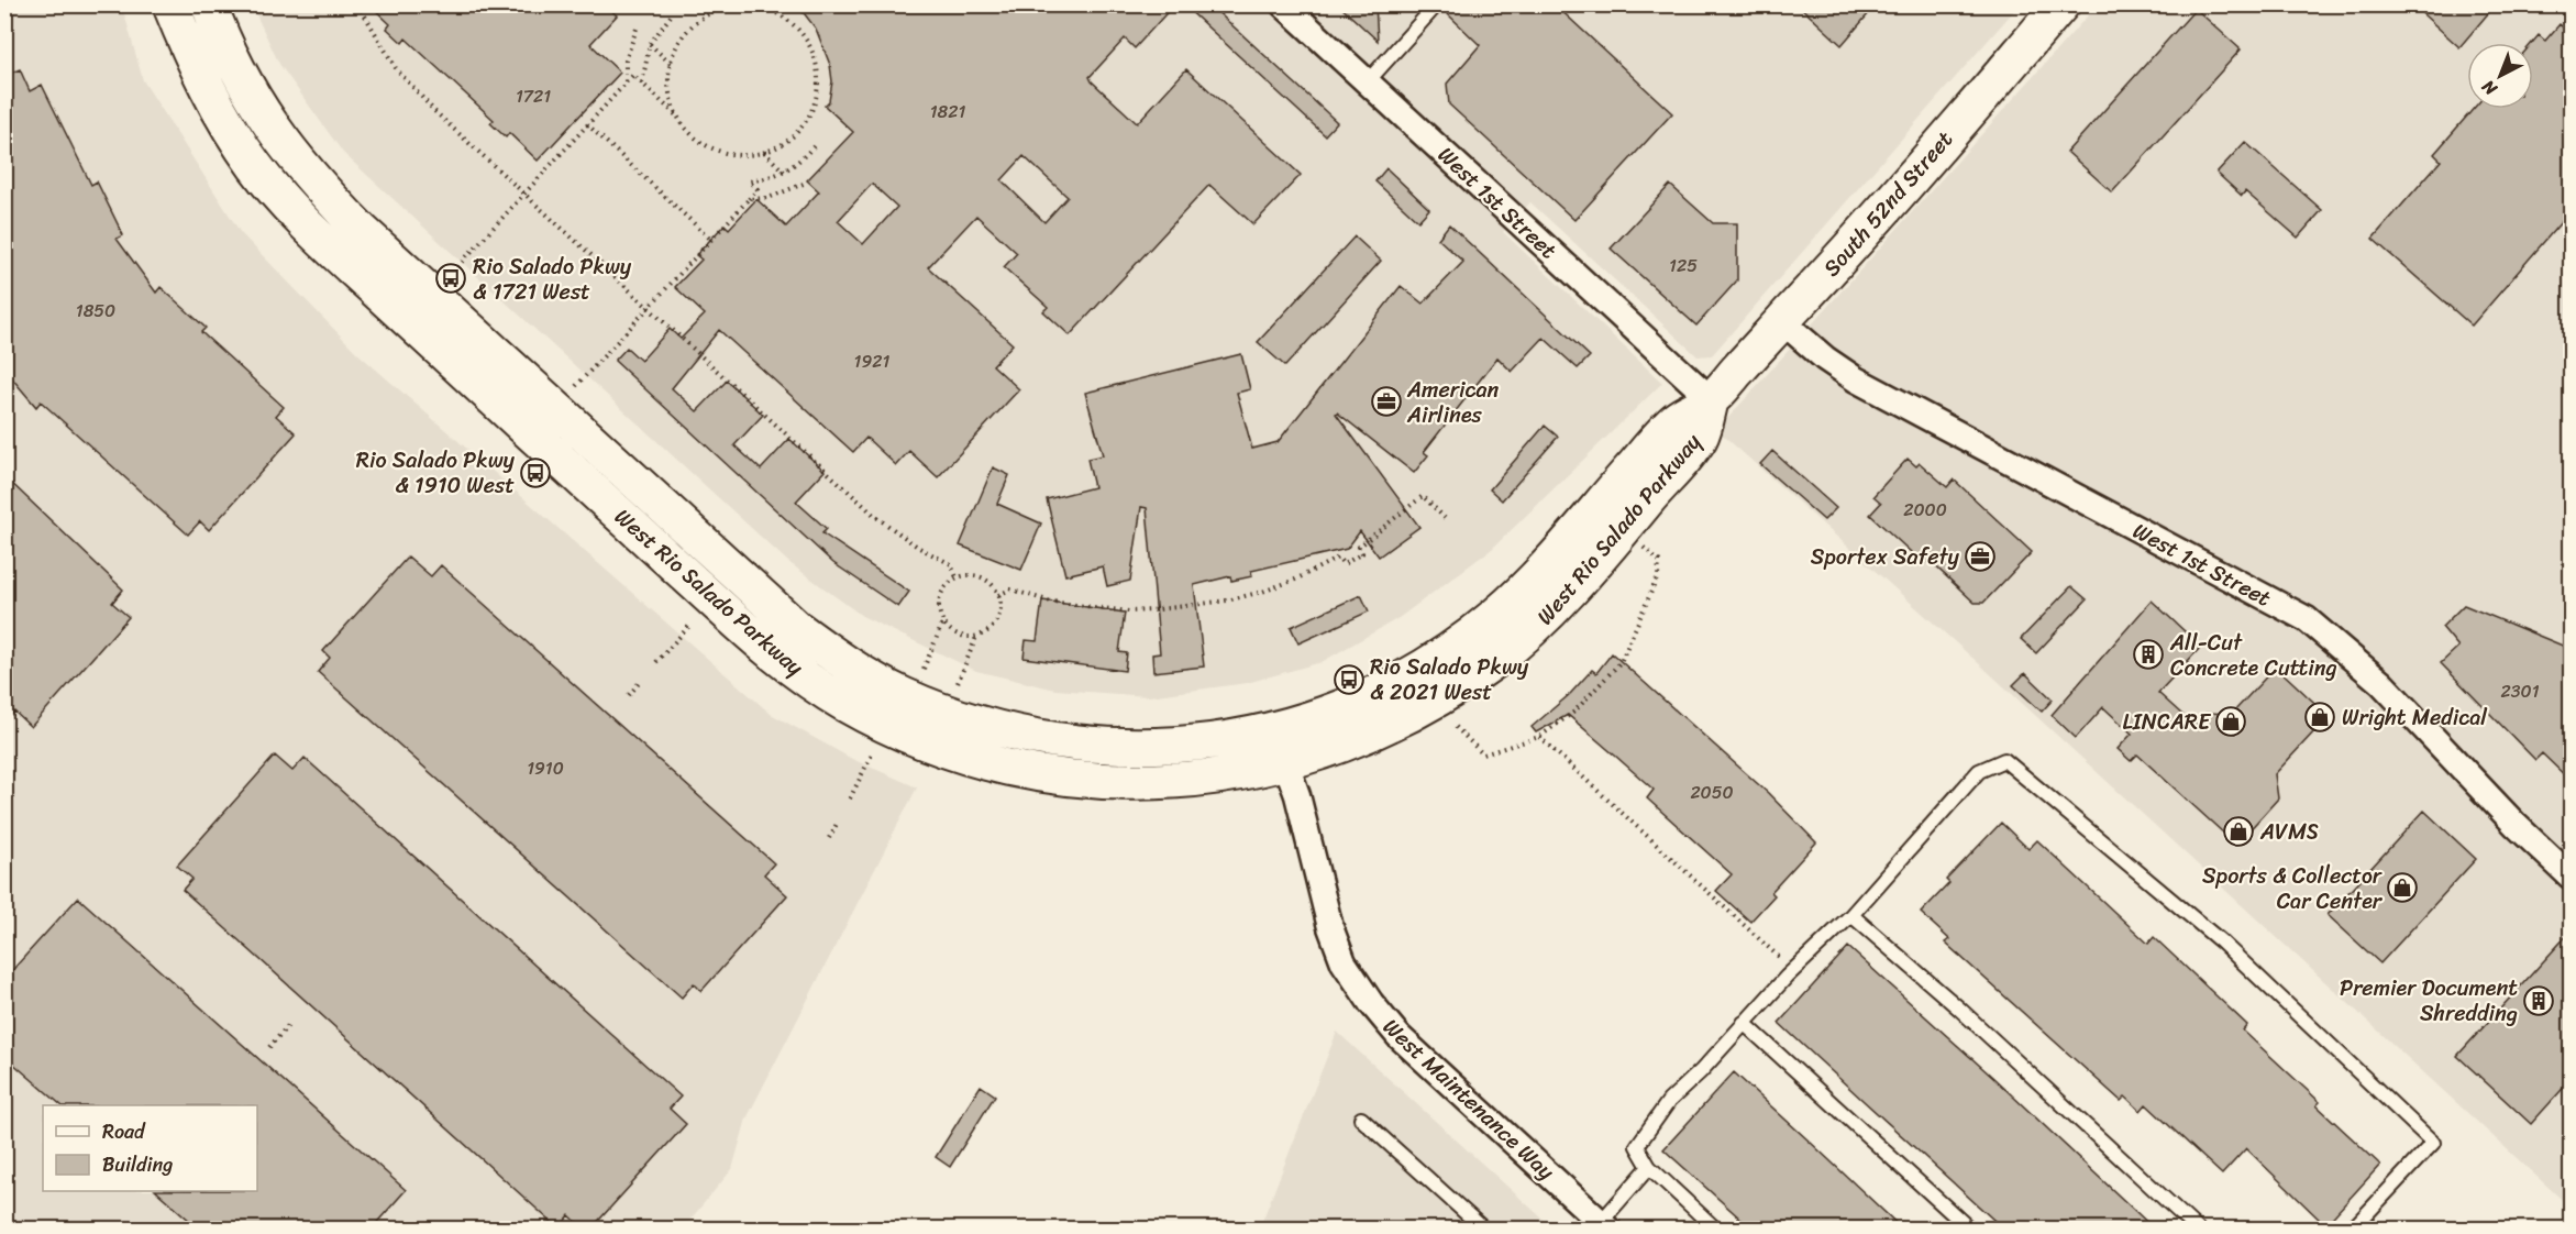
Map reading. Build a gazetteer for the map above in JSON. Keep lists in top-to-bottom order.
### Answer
{
  "streets": {
    "main road": ["South 52nd Street", "West Rio Salado Parkway"],
    "street": ["West 1st Street", "West Maintenance Way"]
  },
  "crossings": [
    ["West 1st Street", "South 52nd Street"],
    ["West 1st Street", "West Rio Salado Parkway"],
    ["South 52nd Street", "West Rio Salado Parkway"],
    ["West Rio Salado Parkway", "West Maintenance Way"]
  ],
  "places": {
    "bus stop": ["Rio Salado Pkwy & 1721 West", "Rio Salado Pkwy & 1910 West", "Rio Salado Pkwy & 2021 West"],
    "office": ["American Airlines", "Sportex Safety"],
    "building": ["All-Cut Concrete Cutting", "Premier Document Shredding"],
    "shop": [
      "Wright Medical",
      "LINCARE",
      "AVMS",
      "Sports & Collector Car Center"
    ]
  },
  "house_numbers": [
    "1721",
    "1821",
    "125",
    "1850",
    "1921",
    "2000",
    "2301",
    "1910",
    "2050"
  ],
  "legend": ["Road", "Building"],
  "north": "bottom left"
}
